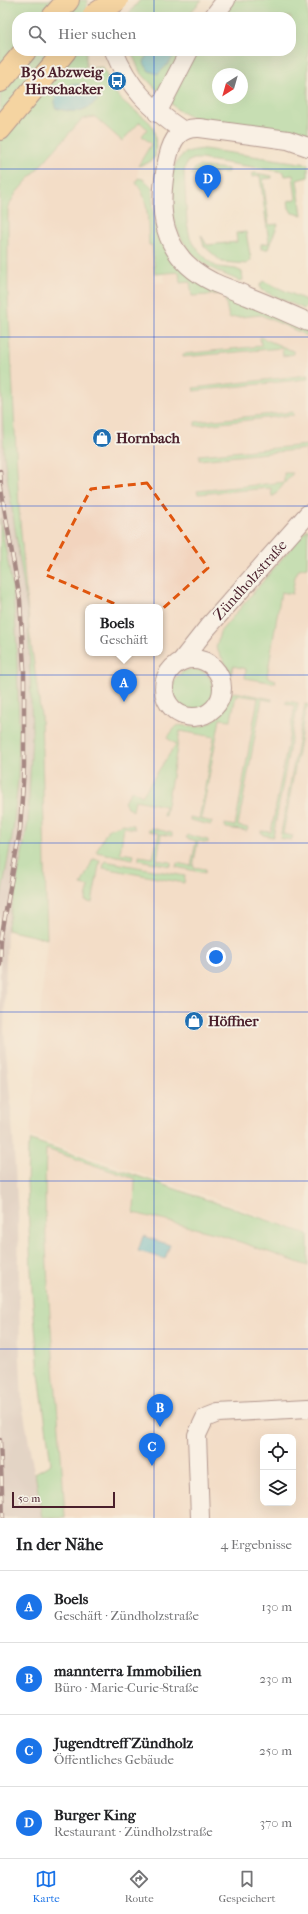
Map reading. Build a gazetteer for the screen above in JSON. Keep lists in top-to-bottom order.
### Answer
{
  "streets": {
    "street": ["Zündholzstraße"]
  },
  "places": {
    "bus stop": ["B36 Abzweig Hirschacker"],
    "shop": ["Hornbach", "Höffner"]
  },
  "scale_bar": "50 m",
  "north": "bottom left",
  "page": {
    "search": "Hier suchen",
    "pins": [
      "D",
      "A",
      "B",
      "C"
    ],
    "popup": ["Boels", "Geschäft"],
    "scale": "50 m",
    "heading": ["In der Nähe", "4 Ergebnisse"],
    "list": [
      {
        "mark": "A",
        "name": "Boels",
        "note": "Geschäft · Zündholzstraße",
        "value": "130 m"
      },
      {
        "mark": "B",
        "name": "mannterra Immobilien",
        "note": "Büro · Marie-Curie-Straße",
        "value": "230 m"
      },
      {
        "mark": "C",
        "name": "Jugendtreff Zündholz",
        "note": "Öffentliches Gebäude",
        "value": "250 m"
      },
      {
        "mark": "D",
        "name": "Burger King",
        "note": "Restaurant · Zündholzstraße",
        "value": "370 m"
      }
    ],
    "nav": ["Karte", "Route", "Gespeichert"]
  }
}
